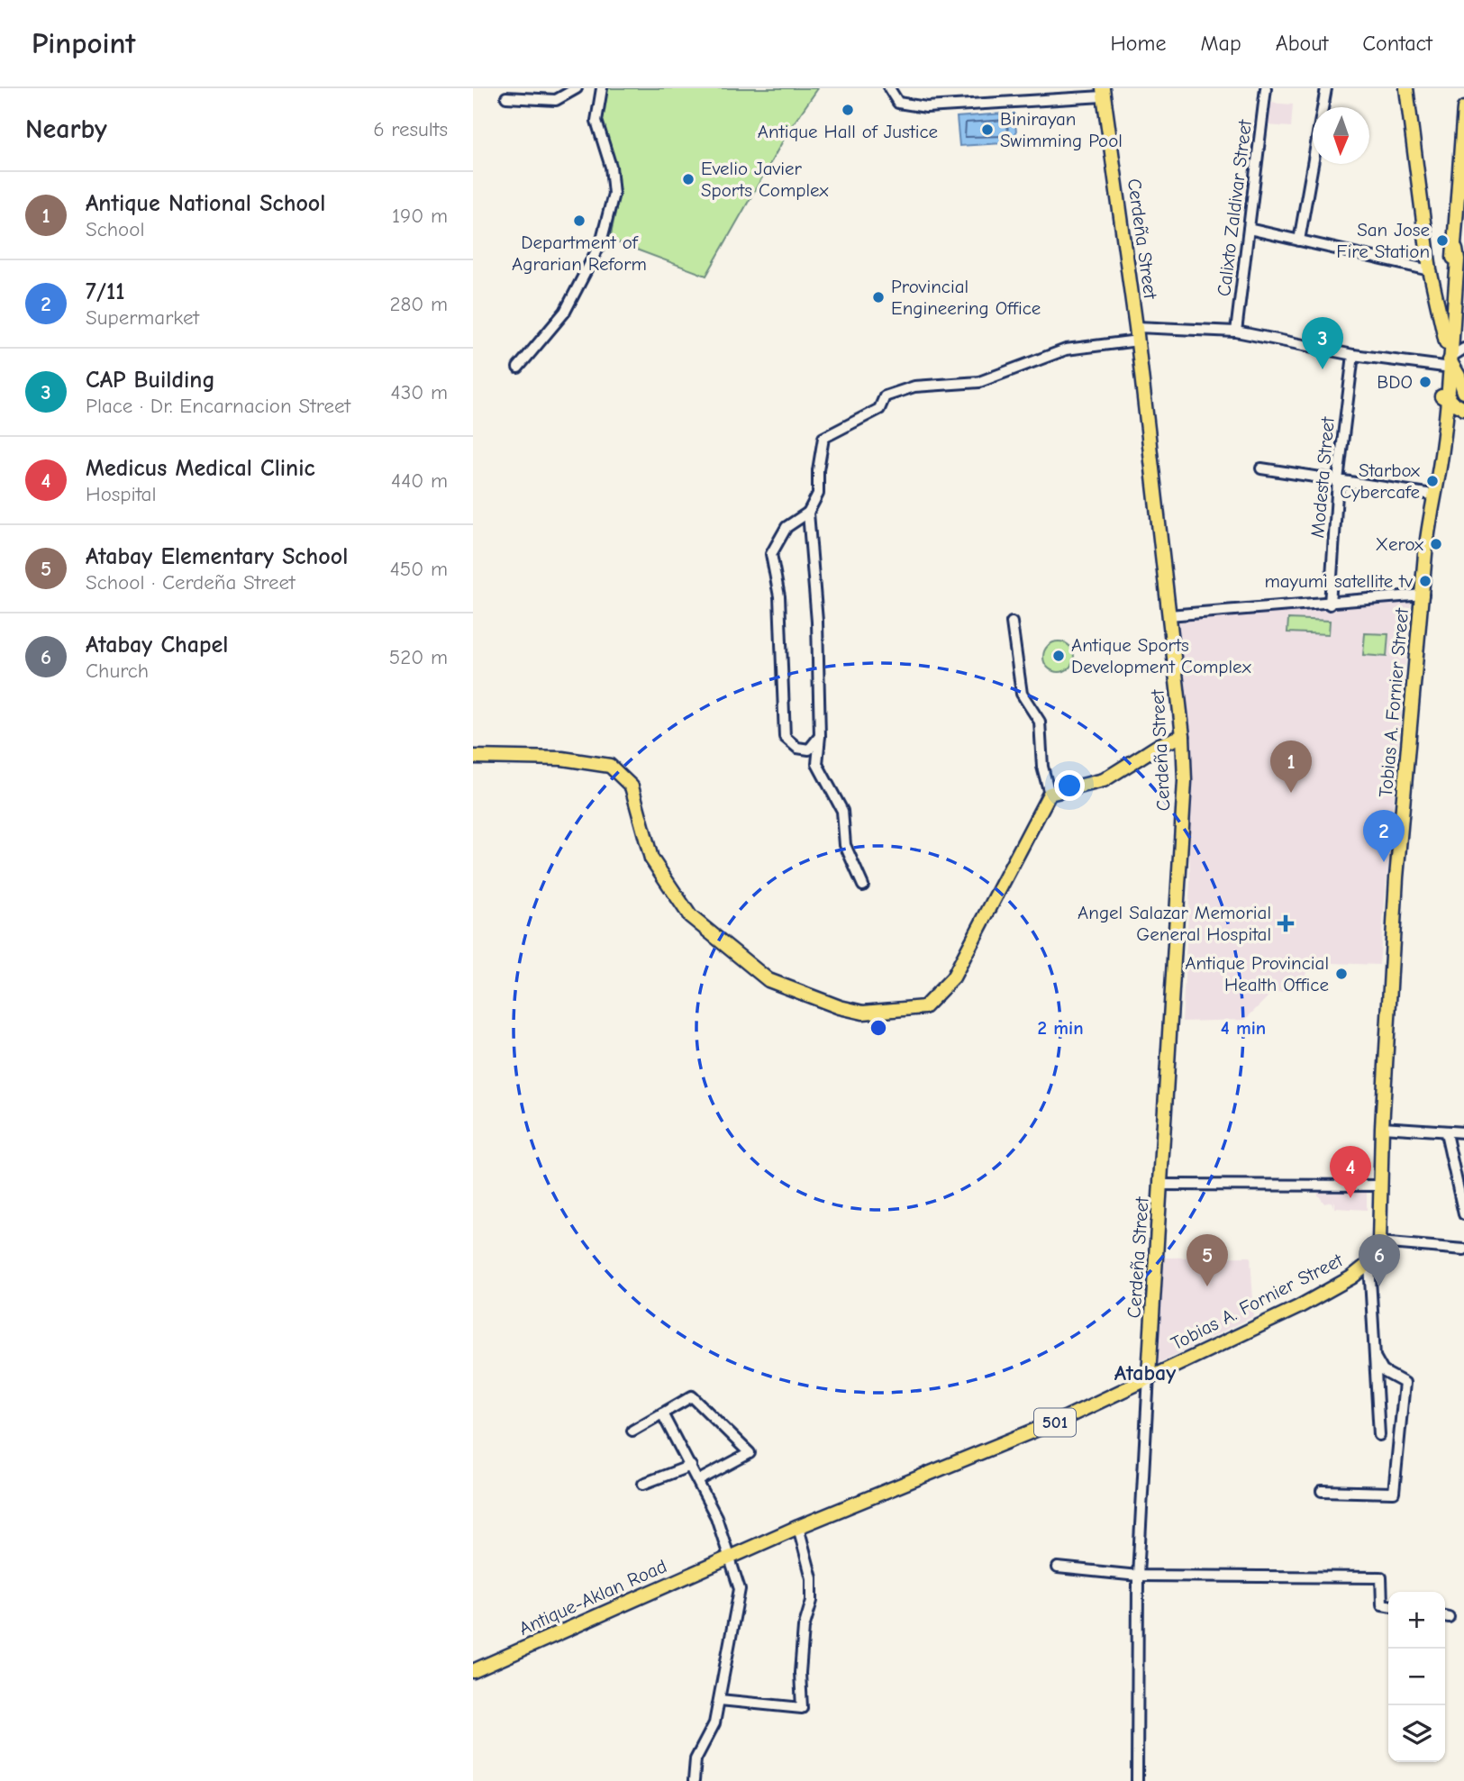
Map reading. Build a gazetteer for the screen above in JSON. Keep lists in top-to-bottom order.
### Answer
{
  "streets": {
    "main road": [
      "Cerdeña Street",
      "Tobias A. Fornier Street",
      "501",
      "Antique-Aklan Road"
    ],
    "street": ["Calixto Zaldivar Street", "Modesta Street"]
  },
  "crossings": [
    ["Cerdeña Street", "Tobias A. Fornier Street"],
    ["Tobias A. Fornier Street", "Antique-Aklan Road"]
  ],
  "districts": ["Atabay"],
  "places": {
    "other": [
      "Antique Hall of Justice",
      "Binirayan Swimming Pool",
      "Evelio Javier Sports Complex",
      "Department of Agrarian Reform",
      "San Jose Fire Station",
      "Provincial Engineering Office",
      "BDO",
      "Starbox Cybercafe",
      "Xerox",
      "mayumi satellite tv",
      "Antique Sports Development Complex",
      "Antique Provincial Health Office"
    ],
    "health": ["Angel Salazar Memorial General Hospital"]
  },
  "north": "bottom",
  "page": {
    "header": "Pinpoint",
    "nav": [
      "Home",
      "Map",
      "About",
      "Contact"
    ],
    "heading": ["Nearby", "6 results"],
    "list": [
      {
        "mark": "1",
        "name": "Antique National School",
        "note": "School",
        "value": "190 m"
      },
      {
        "mark": "2",
        "name": "7/11",
        "note": "Supermarket",
        "value": "280 m"
      },
      {
        "mark": "3",
        "name": "CAP Building",
        "note": "Place · Dr. Encarnacion Street",
        "value": "430 m"
      },
      {
        "mark": "4",
        "name": "Medicus Medical Clinic",
        "note": "Hospital",
        "value": "440 m"
      },
      {
        "mark": "5",
        "name": "Atabay Elementary School",
        "note": "School · Cerdeña Street",
        "value": "450 m"
      },
      {
        "mark": "6",
        "name": "Atabay Chapel",
        "note": "Church",
        "value": "520 m"
      }
    ],
    "pins": [
      "3",
      "1",
      "2",
      "4",
      "5",
      "6"
    ],
    "map_buttons": ["+", "−"]
  },
  "rings": ["2 min", "4 min"]
}
